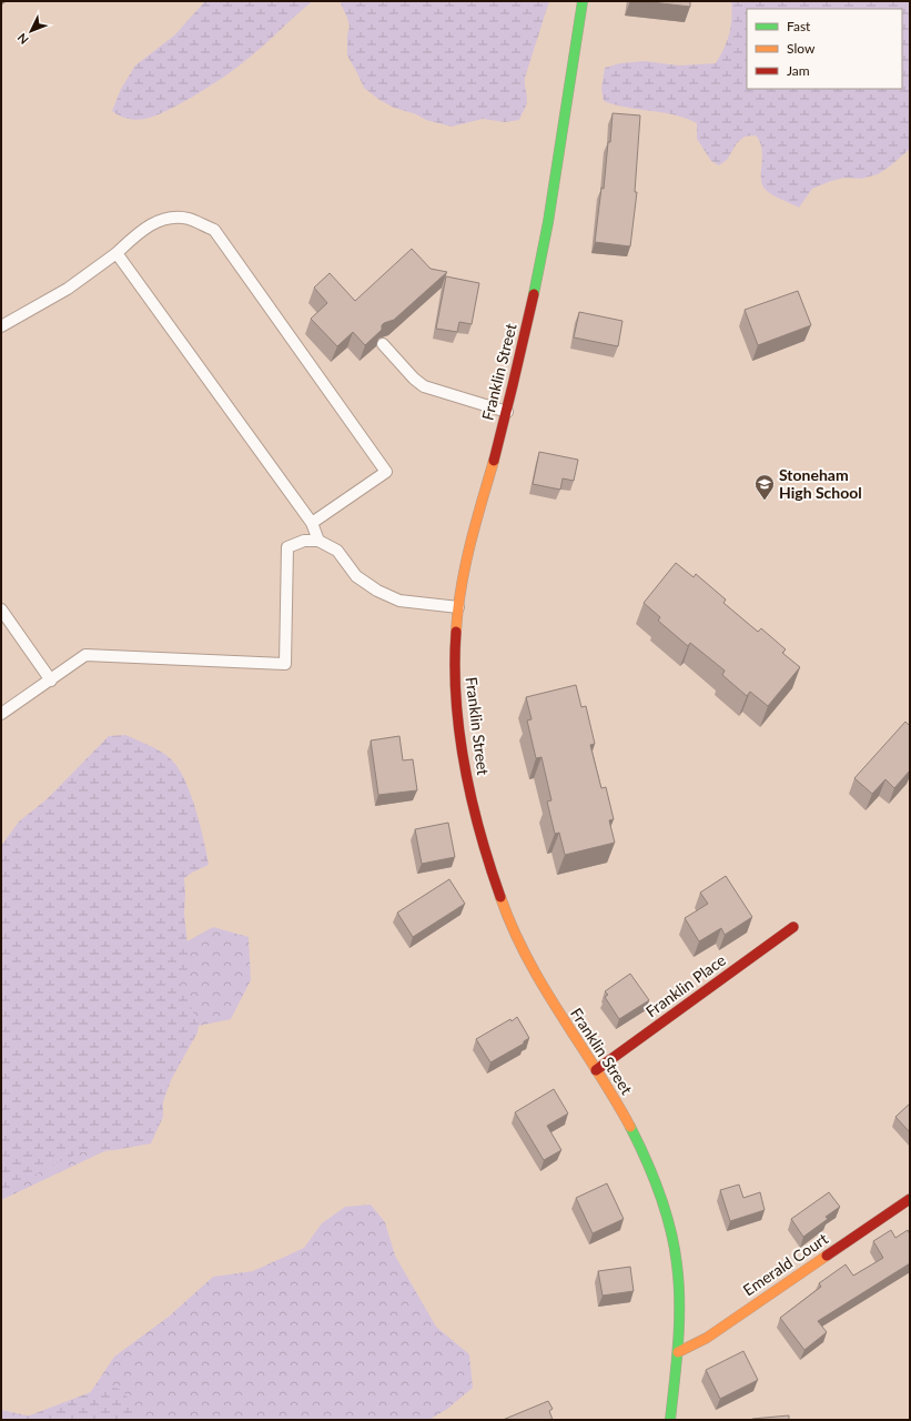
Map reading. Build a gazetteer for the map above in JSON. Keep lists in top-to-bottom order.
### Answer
{
  "streets": {
    "main road": ["Franklin Street", "Franklin Place", "Emerald Court"]
  },
  "crossings": [
    ["Franklin Street", "Franklin Place"],
    ["Franklin Street", "Emerald Court"]
  ],
  "places": {
    "school or university": ["Stoneham High School"]
  },
  "legend": ["Fast", "Slow", "Jam"],
  "north": "bottom left"
}
